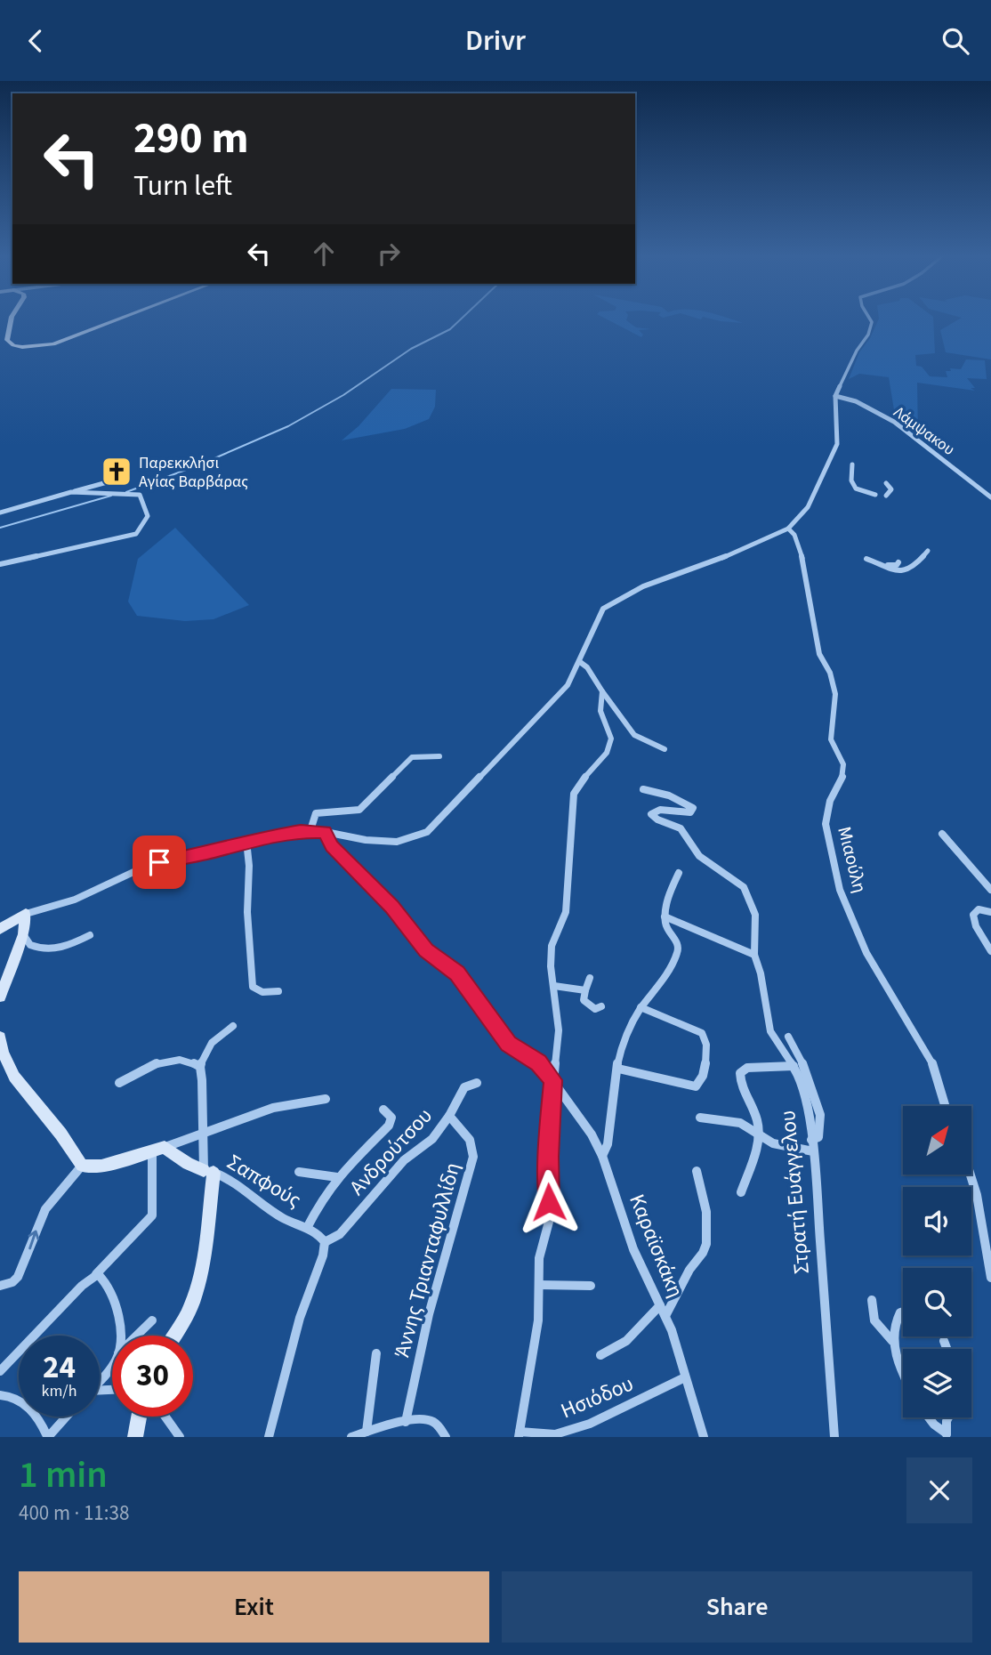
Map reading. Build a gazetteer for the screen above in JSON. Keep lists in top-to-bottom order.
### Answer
{
  "streets": {
    "street": [
      "Λάμψακου",
      "Μιαούλη",
      "Ανδρούτσου",
      "Σαπφούς",
      "Στρατή Ευάγγελου",
      "Καραϊσκάκη",
      "Άννης Τριανταφυλλίδη",
      "Ησιόδου"
    ]
  },
  "crossings": [
    ["Ανδρούτσου", "Άννης Τριανταφυλλίδη"],
    ["Καραϊσκάκη", "Ησιόδου"]
  ],
  "places": {
    "church": ["Παρεκκλήσι Αγίας Βαρβάρας"]
  },
  "north": "top right",
  "page": {
    "header": "Drivr",
    "turn": ["290 m", "Turn left"],
    "speed": "24 km/h",
    "limit": "30",
    "heading": ["1 min", "400 m · 11:38"],
    "buttons": ["Exit", "Share"]
  }
}
